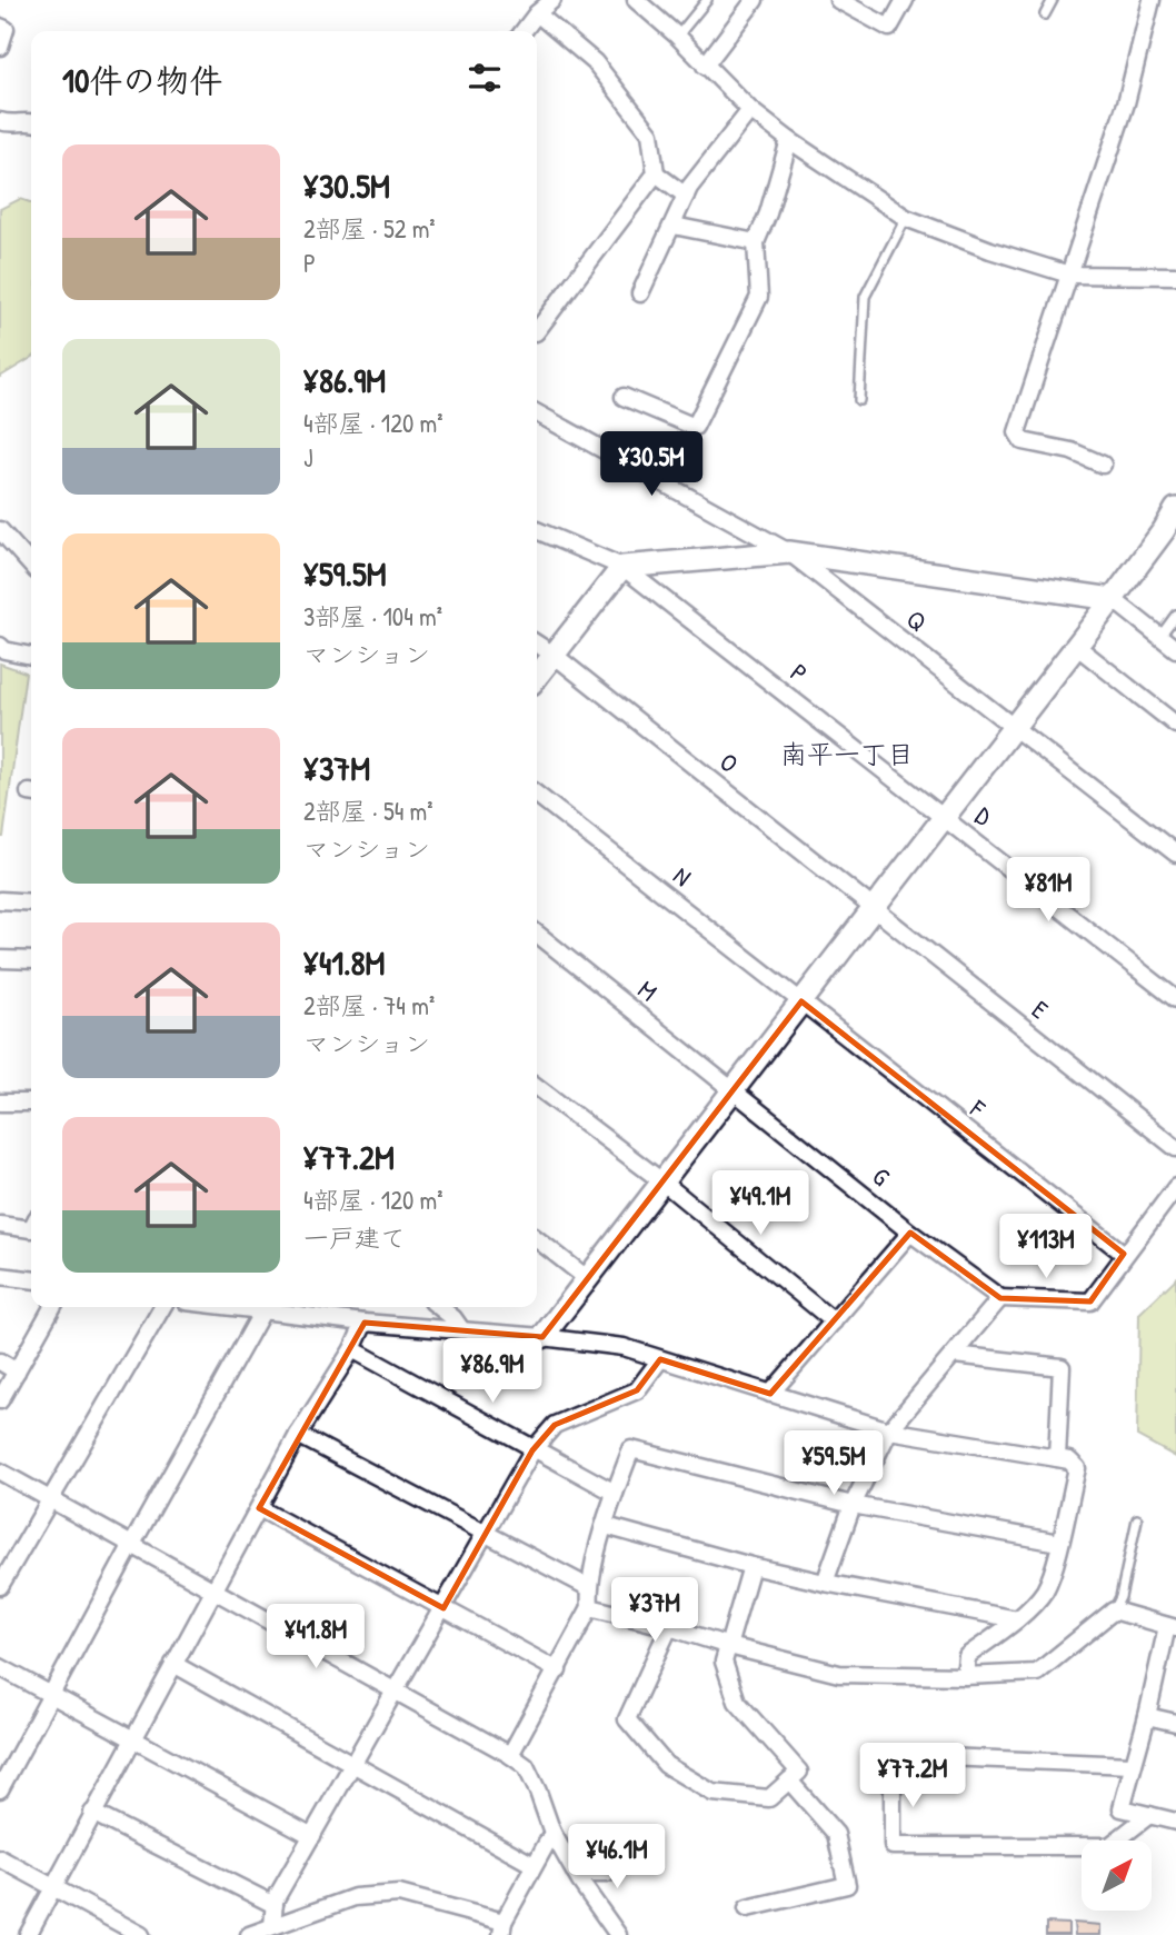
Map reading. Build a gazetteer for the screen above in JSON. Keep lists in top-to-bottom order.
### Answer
{
  "streets": {
    "street": [
      "Q",
      "P",
      "O",
      "D",
      "N",
      "M",
      "E",
      "F",
      "G"
    ]
  },
  "crossings": [
    ["P", "D"],
    ["O", "E"],
    ["N", "F"],
    ["M", "G"]
  ],
  "districts": ["南平一丁目"],
  "north": "top right",
  "page": {
    "heading": "10件の物件",
    "list": [
      {
        "name": "¥30.5M",
        "note": "2部屋 · 52 m² · P"
      },
      {
        "name": "¥86.9M",
        "note": "4部屋 · 120 m² · J"
      },
      {
        "name": "¥59.5M",
        "note": "3部屋 · 104 m² · マンション"
      },
      {
        "name": "¥37M",
        "note": "2部屋 · 54 m² · マンション"
      },
      {
        "name": "¥41.8M",
        "note": "2部屋 · 74 m² · マンション"
      },
      {
        "name": "¥77.2M",
        "note": "4部屋 · 120 m² · 一戸建て"
      }
    ],
    "price": [
      "¥30.5M",
      "¥81M",
      "¥49.1M",
      "¥113M",
      "¥86.9M",
      "¥59.5M",
      "¥37M",
      "¥41.8M",
      "¥77.2M",
      "¥46.1M"
    ]
  }
}
